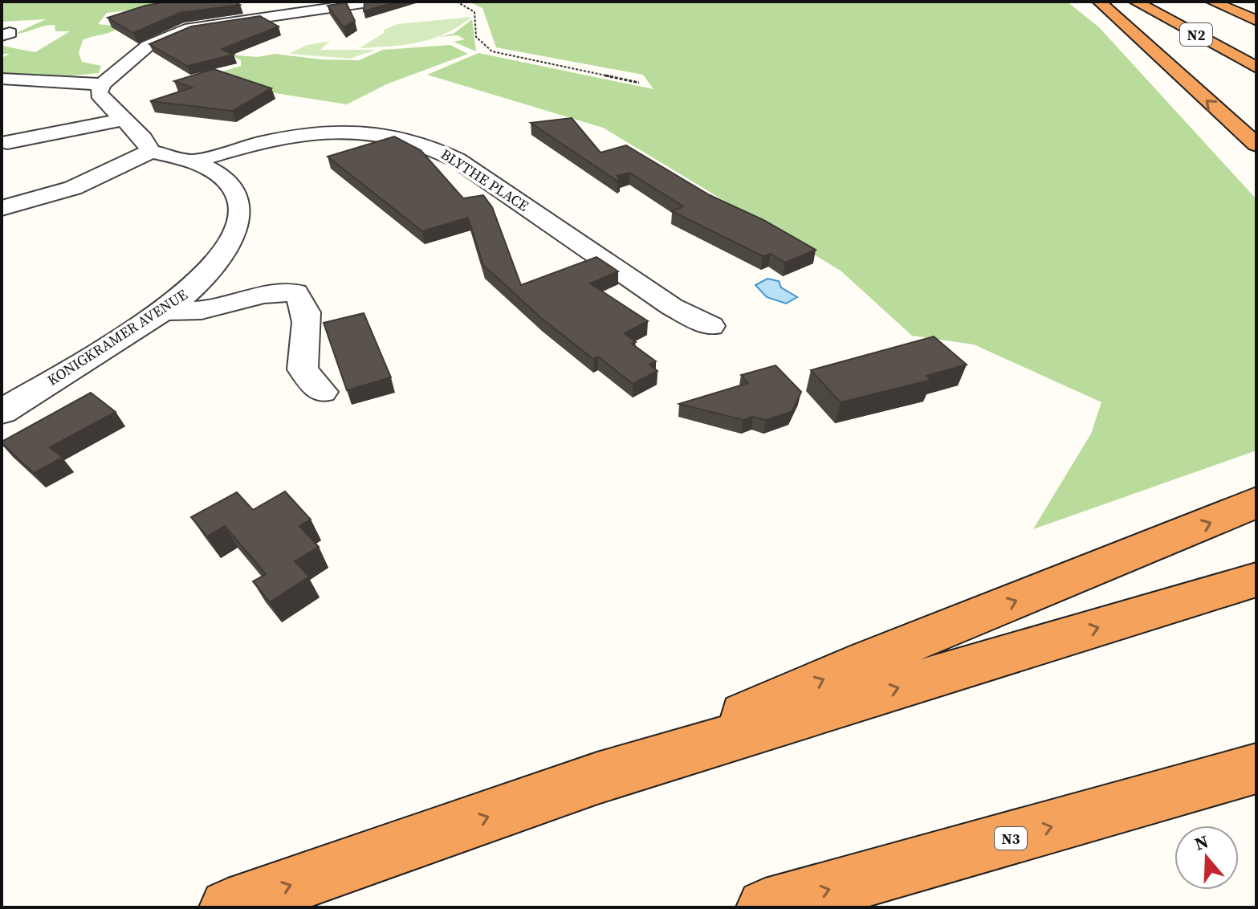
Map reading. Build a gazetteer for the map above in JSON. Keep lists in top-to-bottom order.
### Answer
{
  "streets": {
    "highway": ["N2", "N3"],
    "street": ["BLYTHE PLACE", "KONIGKRAMER AVENUE"]
  },
  "crossings": [
    ["BLYTHE PLACE", "KONIGKRAMER AVENUE"]
  ],
  "north": "top"
}
